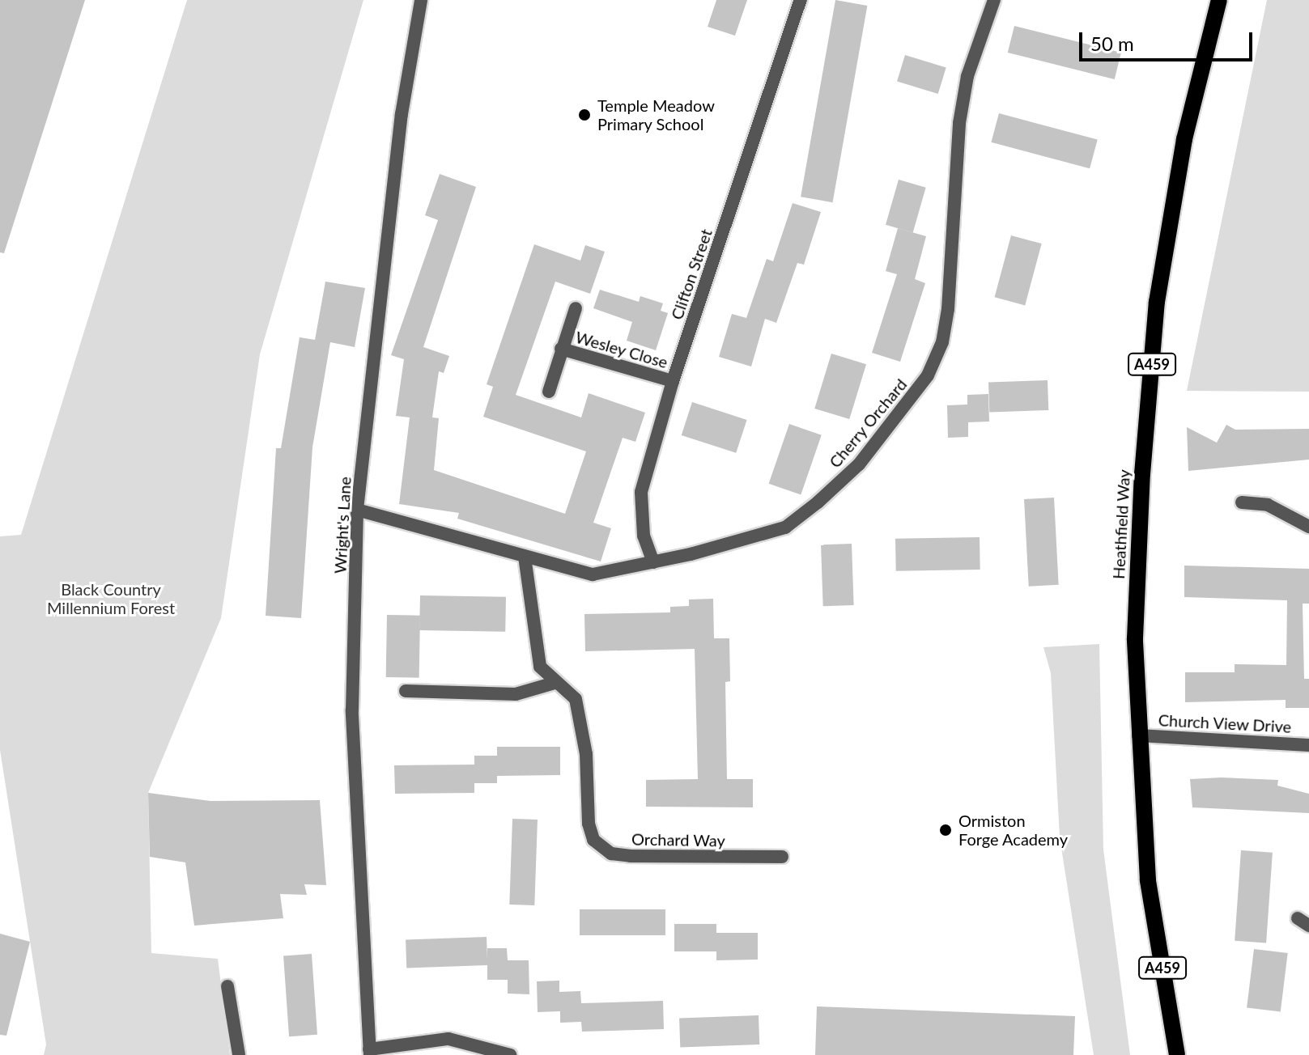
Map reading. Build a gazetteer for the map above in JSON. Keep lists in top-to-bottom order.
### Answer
{
  "streets": {
    "main road": ["A459", "Heathfield Way"],
    "street": [
      "Clifton Street",
      "Wesley Close",
      "Cherry Orchard",
      "Wright's Lane",
      "Church View Drive",
      "Orchard Way"
    ]
  },
  "crossings": [
    ["Clifton Street", "Wesley Close"],
    ["Clifton Street", "Cherry Orchard"],
    ["Cherry Orchard", "Wright's Lane"],
    ["Cherry Orchard", "Orchard Way"],
    ["Heathfield Way", "Church View Drive"]
  ],
  "parks": ["Black Country Millennium Forest"],
  "places": ["Temple Meadow Primary School", "Ormiston Forge Academy"],
  "scale_bar": "50 m"
}
